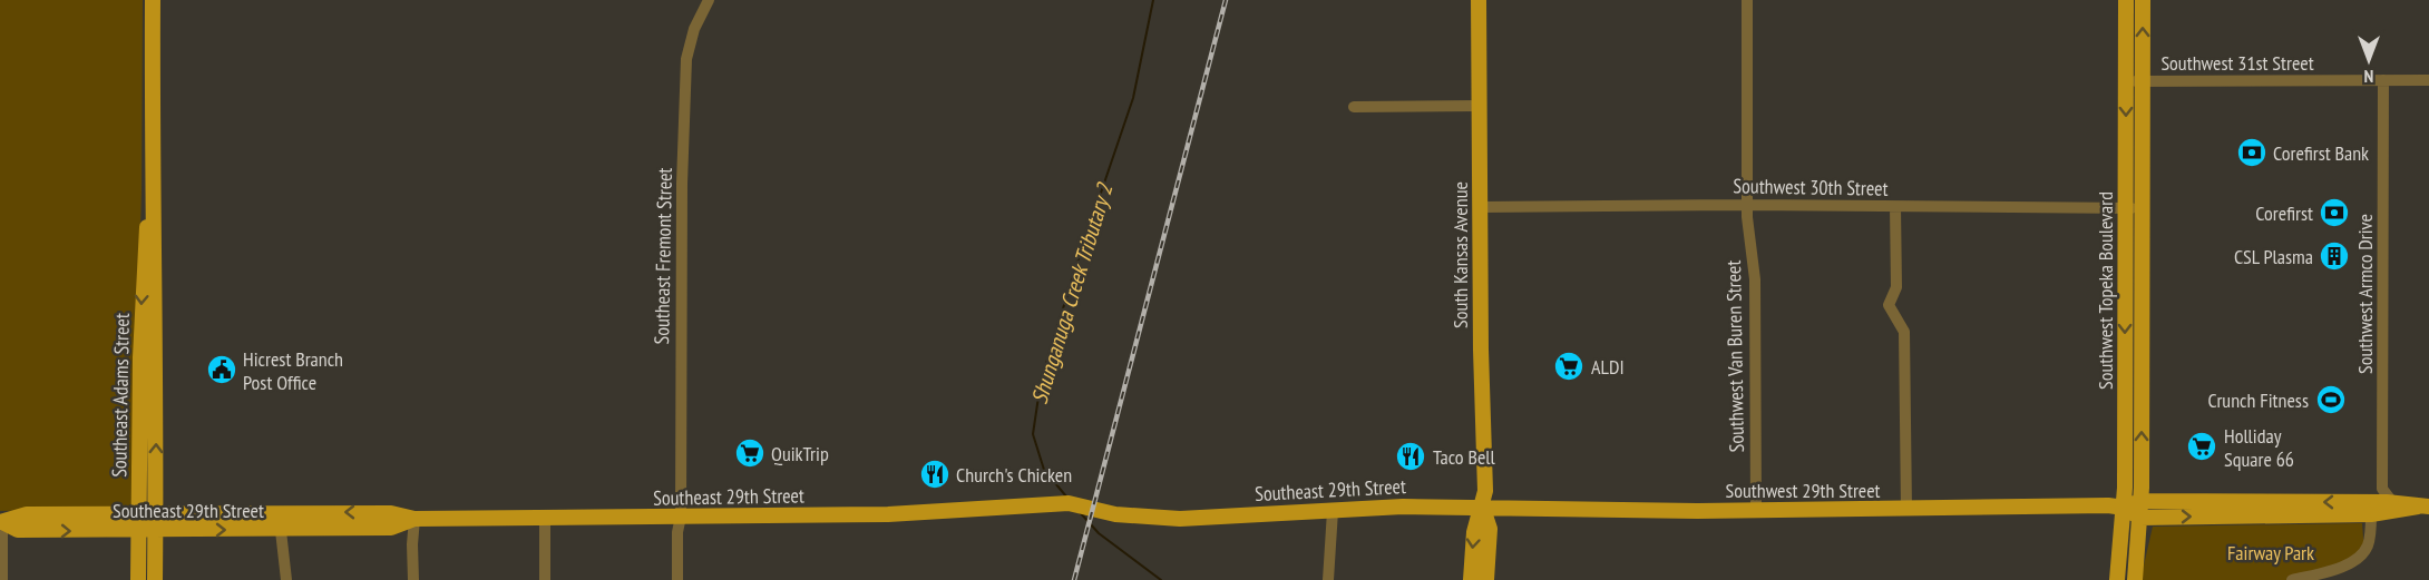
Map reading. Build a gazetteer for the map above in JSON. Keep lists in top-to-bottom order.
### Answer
{
  "streets": {
    "main road": [
      "South Kansas Avenue",
      "Southwest Topeka Boulevard",
      "Southeast Adams Street",
      "Southeast 29th Street",
      "Southwest 29th Street"
    ],
    "street": [
      "Southwest 31st Street",
      "Southwest 30th Street",
      "Southeast Fremont Street",
      "Southwest Armco Drive",
      "Southwest Van Buren Street"
    ]
  },
  "crossings": [
    ["Southwest 31st Street", "Southwest Topeka Boulevard"],
    ["Southwest 31st Street", "Southwest Armco Drive"],
    ["Southwest 30th Street", "South Kansas Avenue"],
    ["Southwest 30th Street", "Southwest Topeka Boulevard"],
    ["Southwest 30th Street", "Southwest Van Buren Street"],
    ["South Kansas Avenue", "Southeast 29th Street"],
    ["South Kansas Avenue", "Southwest 29th Street"],
    ["Southeast Fremont Street", "Southeast 29th Street"],
    ["Southwest Topeka Boulevard", "Southwest 29th Street"],
    ["Southwest Van Buren Street", "Southwest 29th Street"],
    ["Southeast Adams Street", "Southeast 29th Street"],
    ["Southeast 29th Street", "Southwest 29th Street"]
  ],
  "water": ["Shunganuga Creek Tributary 2"],
  "parks": ["Fairway Park"],
  "places": {
    "bank": ["Corefirst Bank", "Corefirst"],
    "building": ["CSL Plasma"],
    "supermarket": ["ALDI", "Holliday Square 66", "QuikTrip"],
    "public building": ["Hicrest Branch Post Office"],
    "sports": ["Crunch Fitness"],
    "restaurant": ["Taco Bell", "Church's Chicken"]
  },
  "north": "bottom"
}
